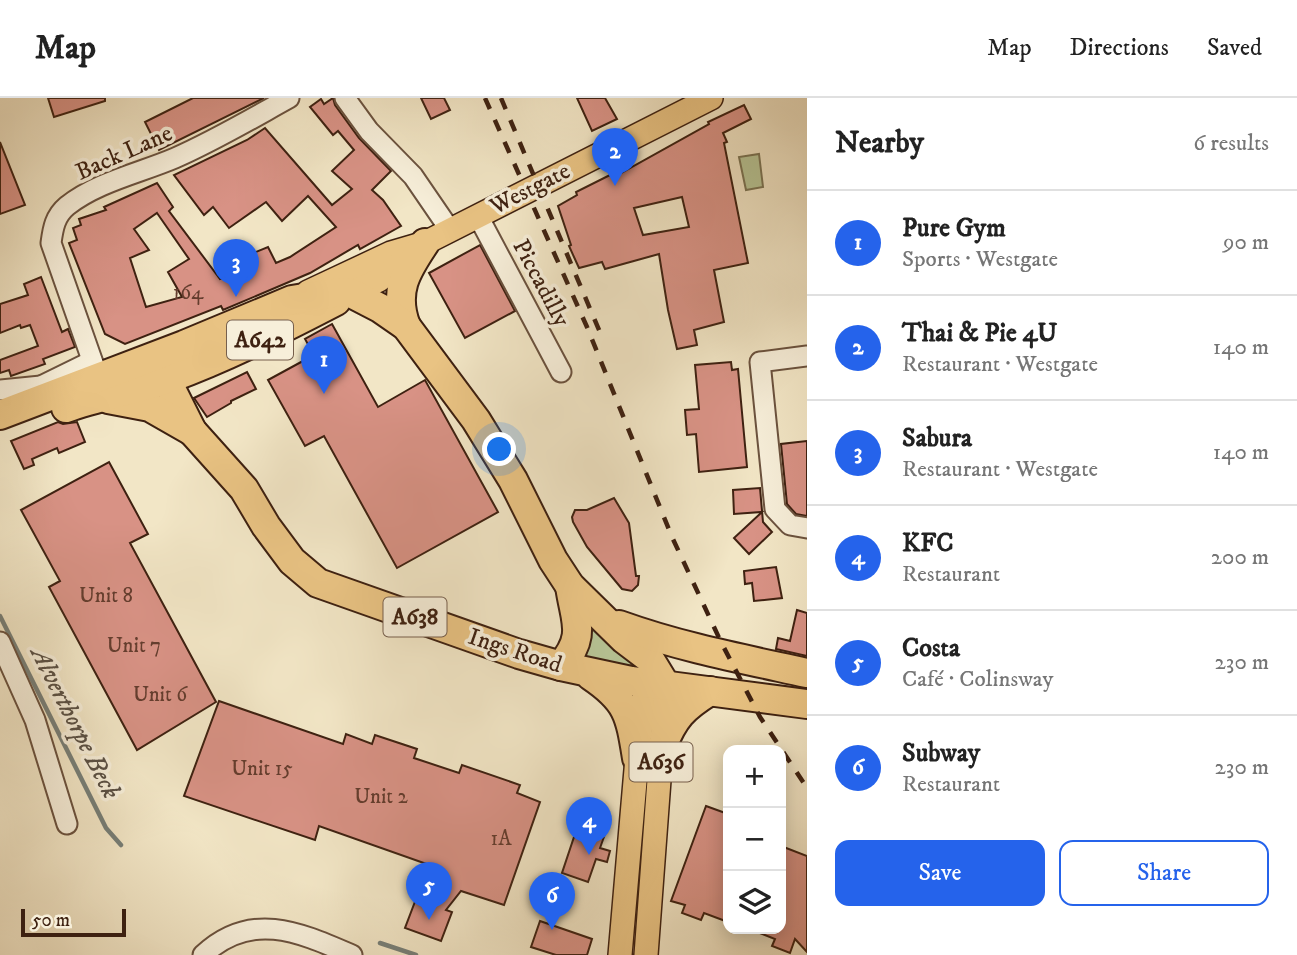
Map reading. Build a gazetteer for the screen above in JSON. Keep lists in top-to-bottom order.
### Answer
{
  "streets": {
    "highway": [
      "Westgate",
      "A642",
      "A638",
      "Ings Road"
    ],
    "main road": ["A636"],
    "street": ["Back Lane", "Piccadilly"]
  },
  "crossings": [
    ["Back Lane", "A638"],
    ["Westgate", "Piccadilly"],
    ["Westgate", "A638"],
    ["Westgate", "Ings Road"],
    ["A638", "Ings Road"],
    ["Ings Road", "A636"]
  ],
  "water": ["Alverthorpe Beck"],
  "house_numbers": [
    "164",
    "Unit 8",
    "Unit 7",
    "Unit 6",
    "Unit 15",
    "Unit 2",
    "1A"
  ],
  "scale_bar": "50 m",
  "page": {
    "header": "Map",
    "nav": ["Map", "Directions", "Saved"],
    "heading": ["Nearby", "6 results"],
    "pins": [
      "2",
      "3",
      "1",
      "4",
      "5",
      "6"
    ],
    "list": [
      {
        "mark": "1",
        "name": "Pure Gym",
        "note": "Sports · Westgate",
        "value": "90 m"
      },
      {
        "mark": "2",
        "name": "Thai & Pie 4U",
        "note": "Restaurant · Westgate",
        "value": "140 m"
      },
      {
        "mark": "3",
        "name": "Sabura",
        "note": "Restaurant · Westgate",
        "value": "140 m"
      },
      {
        "mark": "4",
        "name": "KFC",
        "note": "Restaurant",
        "value": "200 m"
      },
      {
        "mark": "5",
        "name": "Costa",
        "note": "Café · Colinsway",
        "value": "230 m"
      },
      {
        "mark": "6",
        "name": "Subway",
        "note": "Restaurant",
        "value": "230 m"
      }
    ],
    "map_buttons": ["+", "−"],
    "buttons": ["Save", "Share"],
    "scale": "50 m"
  }
}
